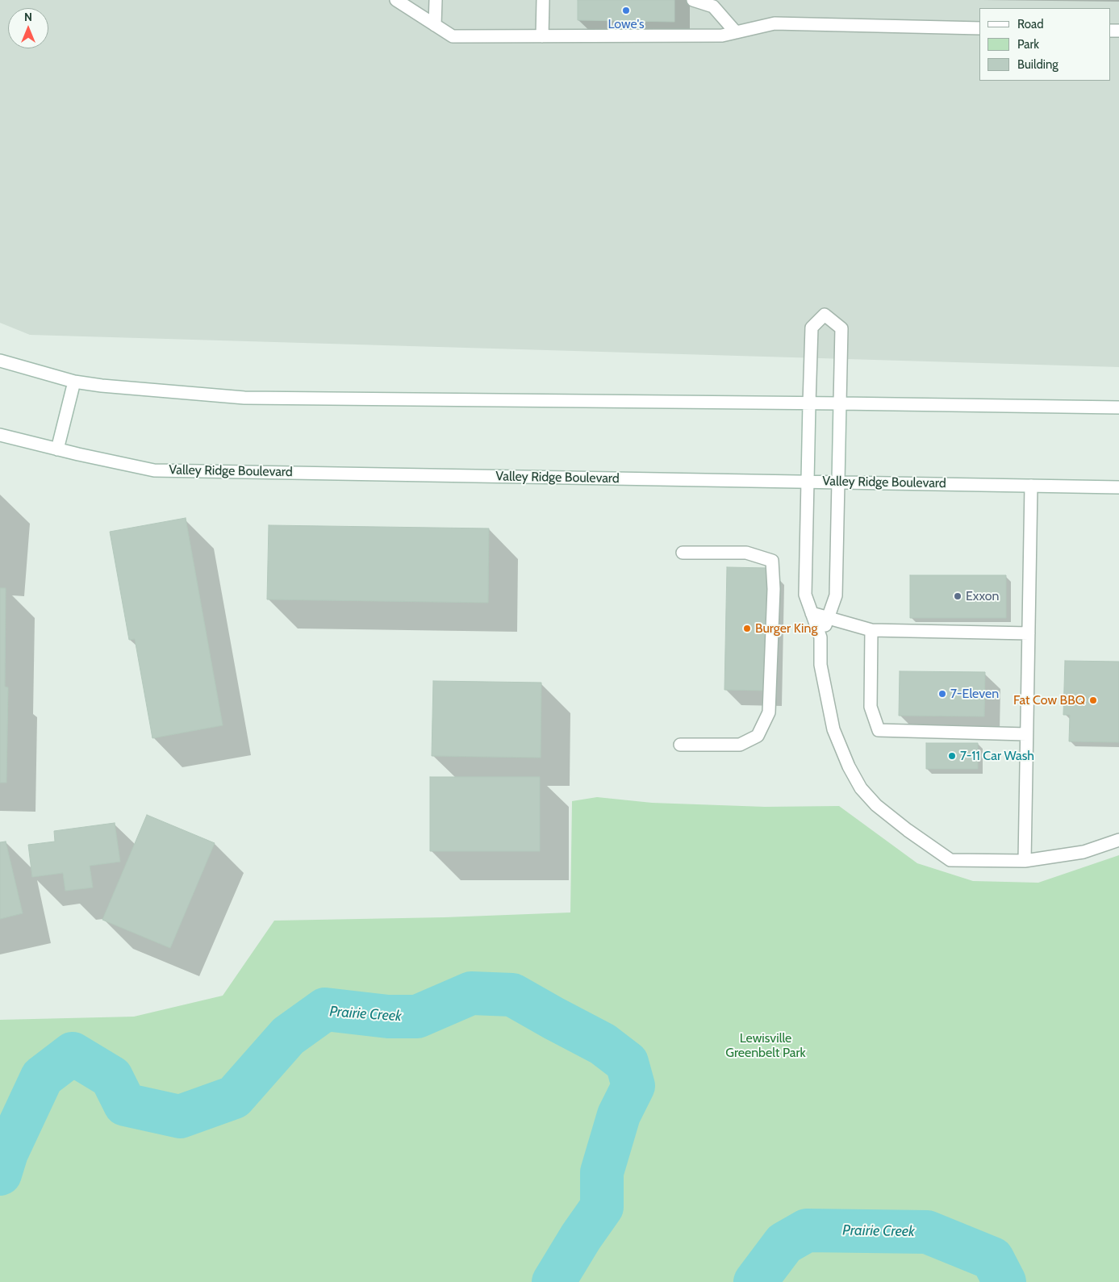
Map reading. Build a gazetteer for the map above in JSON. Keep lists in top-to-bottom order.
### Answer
{
  "streets": {
    "main road": ["Valley Ridge Boulevard"]
  },
  "water": ["Prairie Creek"],
  "parks": ["Lewisville Greenbelt Park"],
  "places": [
    "Lowe's",
    "Exxon",
    "Burger King",
    "7-Eleven",
    "Fat Cow BBQ",
    "7-11 Car Wash"
  ],
  "legend": ["Road", "Park", "Building"],
  "north": "top"
}
